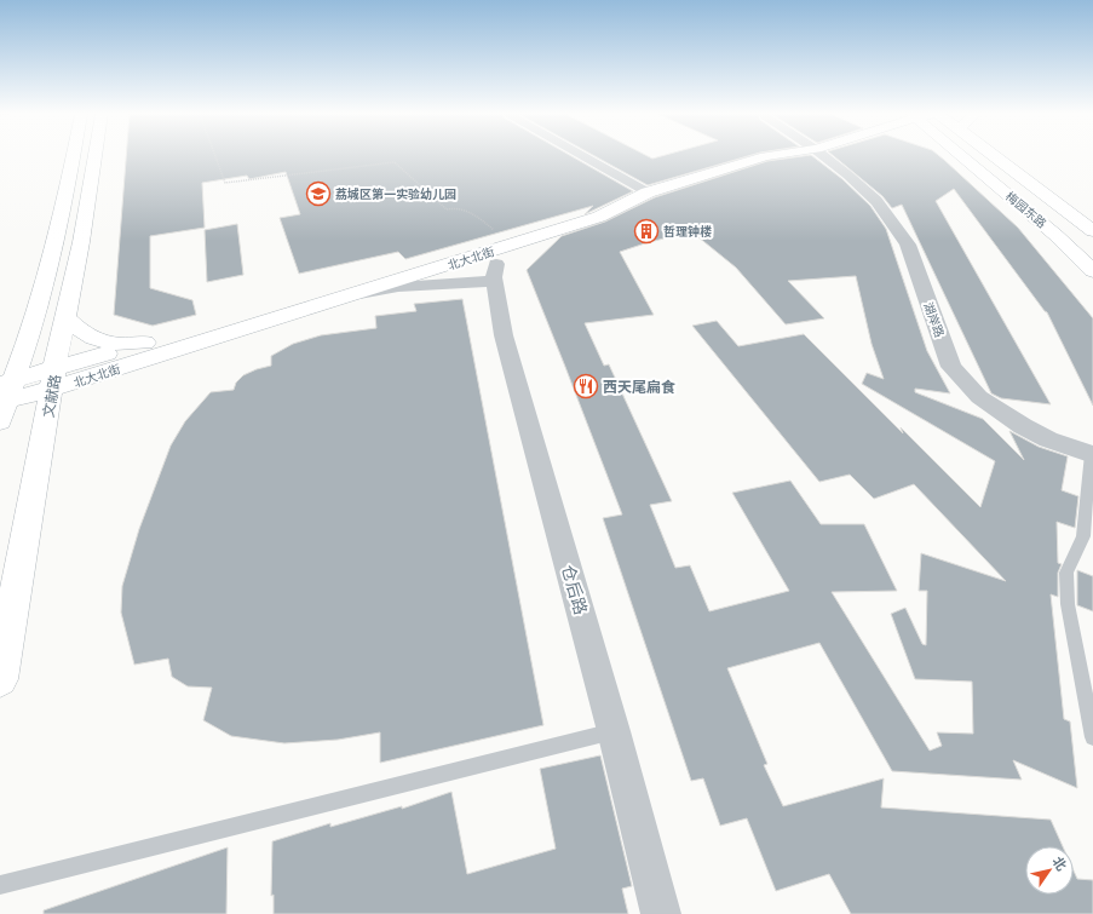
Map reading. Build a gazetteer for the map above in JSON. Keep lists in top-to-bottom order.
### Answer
{
  "streets": {
    "main road": ["梅园东路", "北大北街", "文献路"],
    "street": ["湖岸路", "仓后路"]
  },
  "crossings": [
    ["北大北街", "文献路"],
    ["北大北街", "仓后路"]
  ],
  "places": {
    "school or university": ["荔城区第一实验幼儿园"],
    "building": ["哲理钟楼"],
    "restaurant": ["西天尾扁食"]
  },
  "north": "top right"
}
